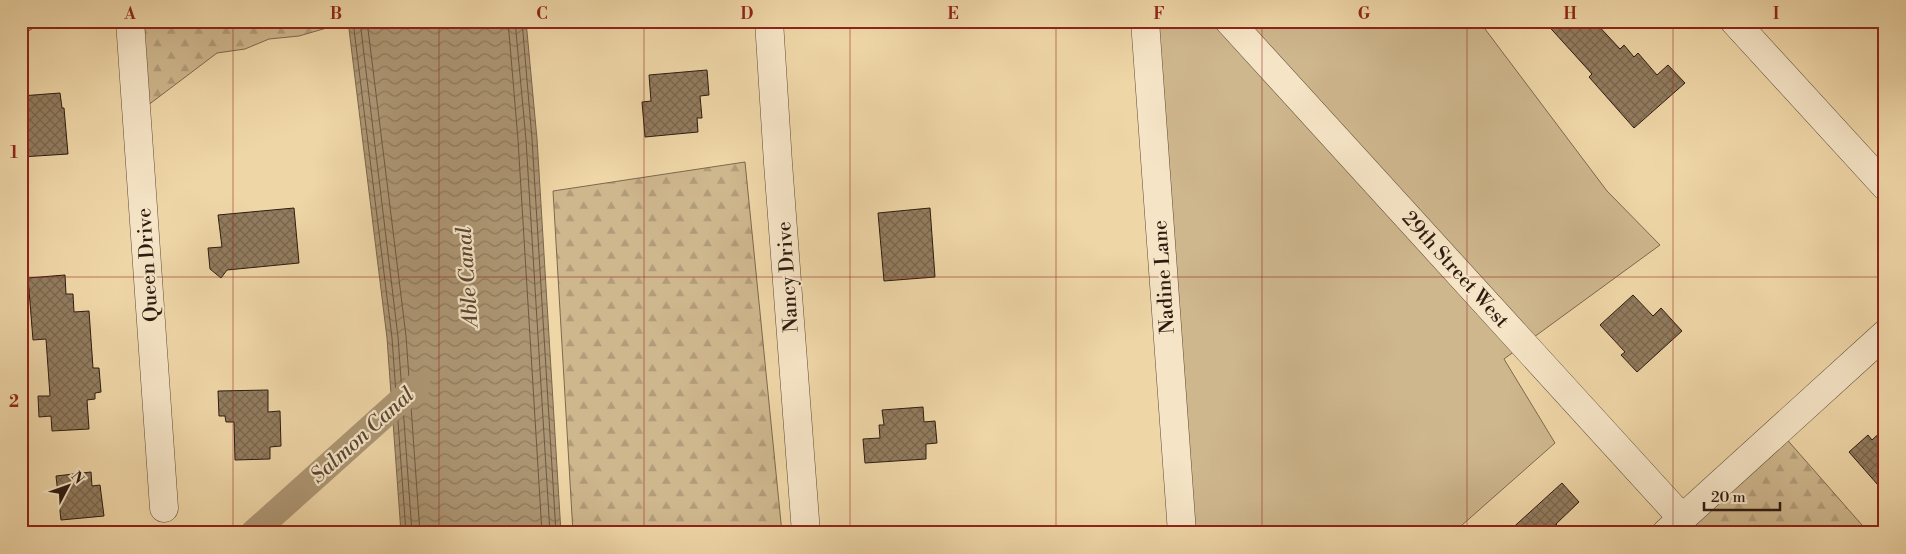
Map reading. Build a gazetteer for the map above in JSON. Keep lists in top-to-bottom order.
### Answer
{
  "streets": {
    "street": [
      "Queen Drive",
      "29th Street West",
      "Nancy Drive",
      "Nadine Lane"
    ]
  },
  "water": ["Able Canal", "Salmon Canal"],
  "scale_bar": "20 m",
  "north": "top right",
  "grid": {
    "columns": [
      "A",
      "B",
      "C",
      "D",
      "E",
      "F",
      "G",
      "H",
      "I"
    ],
    "rows": ["1", "2"]
  }
}
